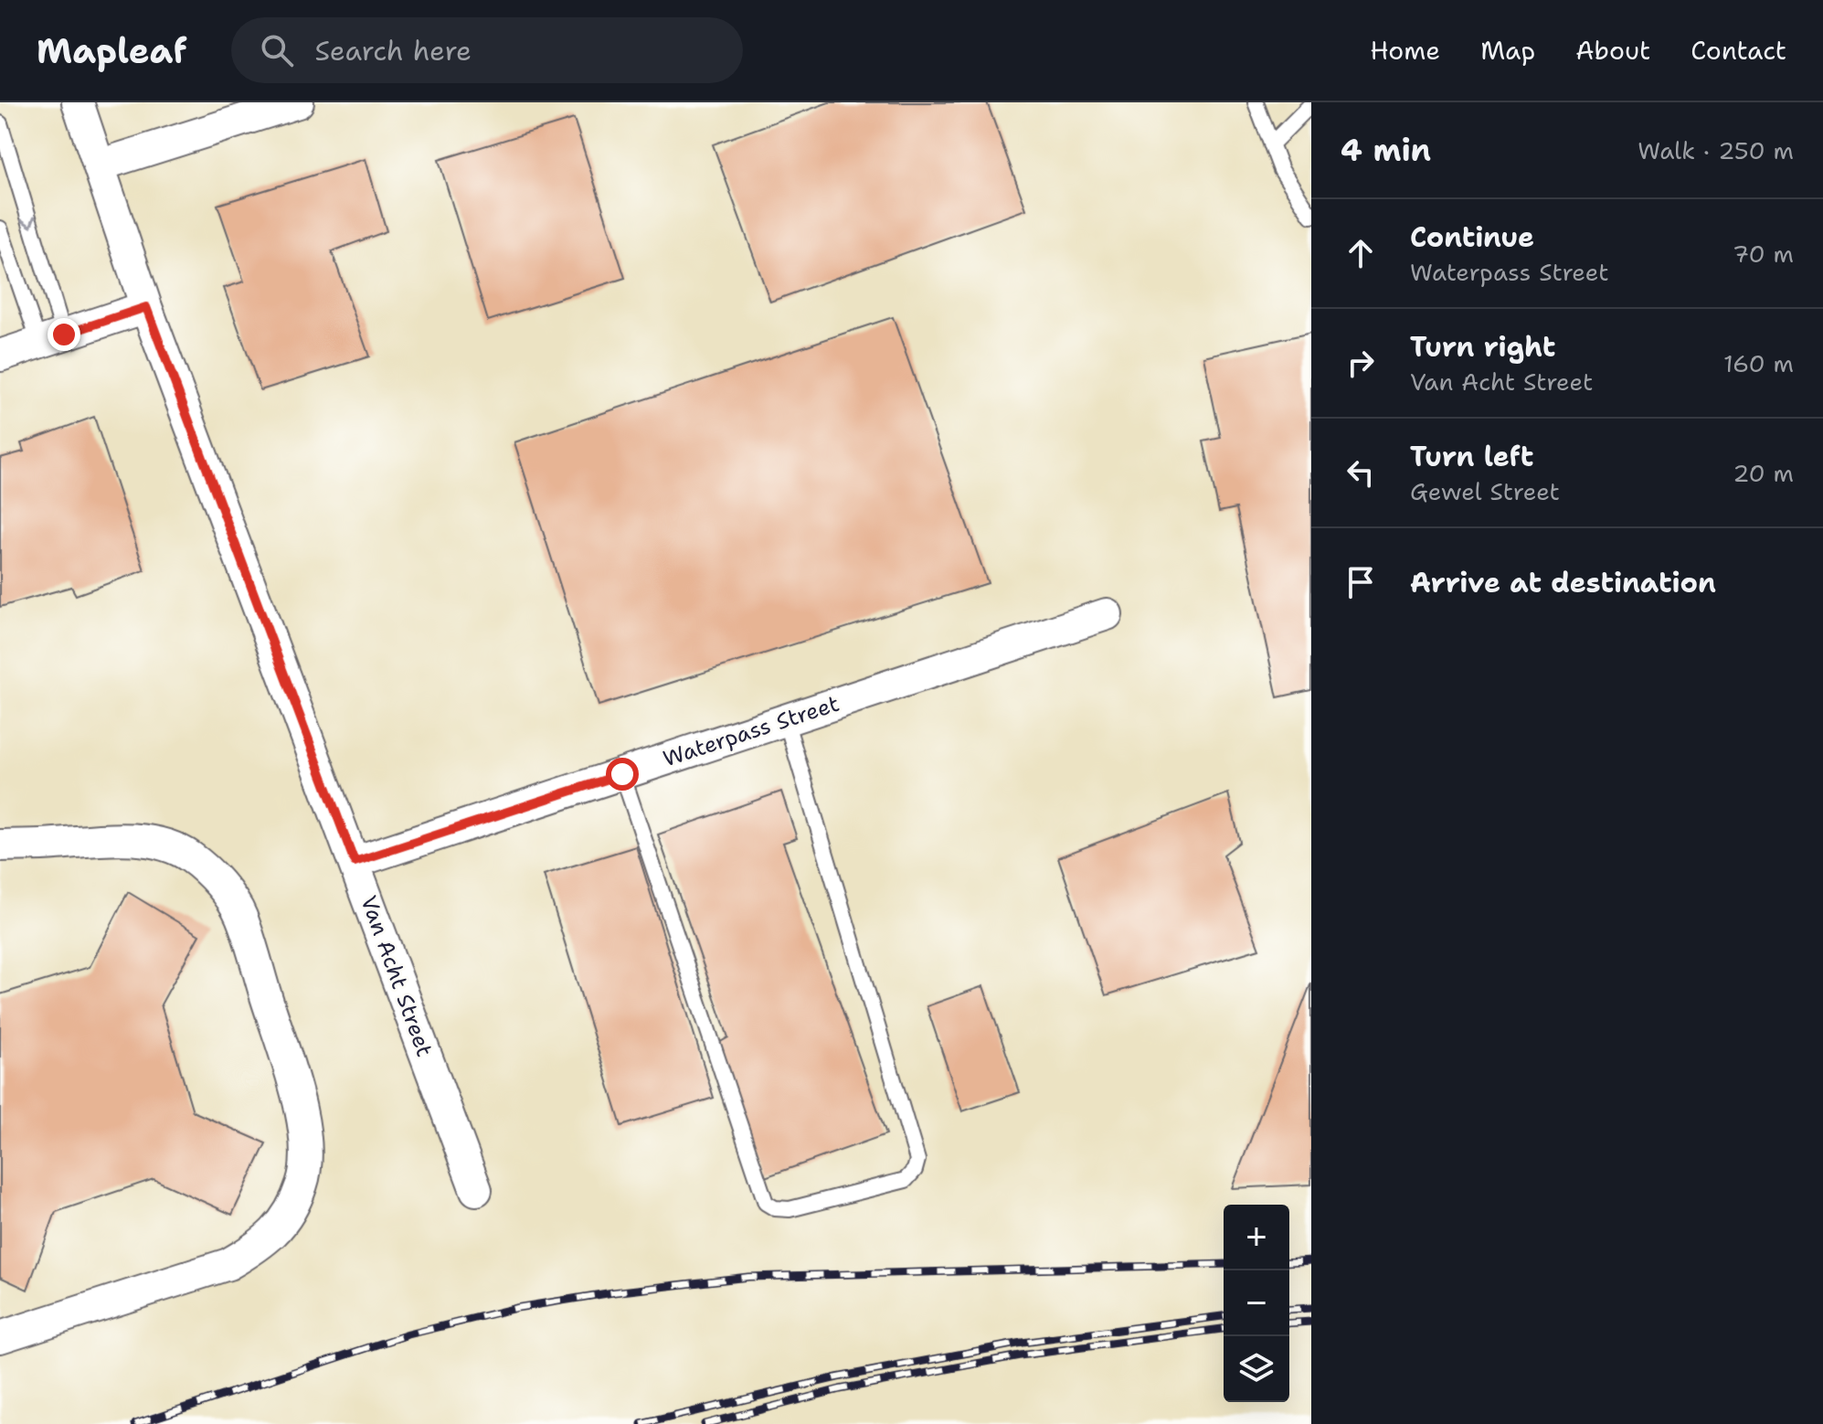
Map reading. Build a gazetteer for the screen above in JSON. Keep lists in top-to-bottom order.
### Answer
{
  "streets": {
    "street": ["Waterpass Street", "Van Acht Street"]
  },
  "crossings": [
    ["Waterpass Street", "Van Acht Street"]
  ],
  "page": {
    "header": "Mapleaf",
    "search": "Search here",
    "nav": [
      "Home",
      "Map",
      "About",
      "Contact"
    ],
    "heading": ["4 min", "Walk · 250 m"],
    "list": [
      ["Continue", "Waterpass Street", "70 m"],
      ["Turn right", "Van Acht Street", "160 m"],
      ["Turn left", "Gewel Street", "20 m"],
      "Arrive at destination"
    ],
    "map_buttons": ["+", "−"]
  }
}
